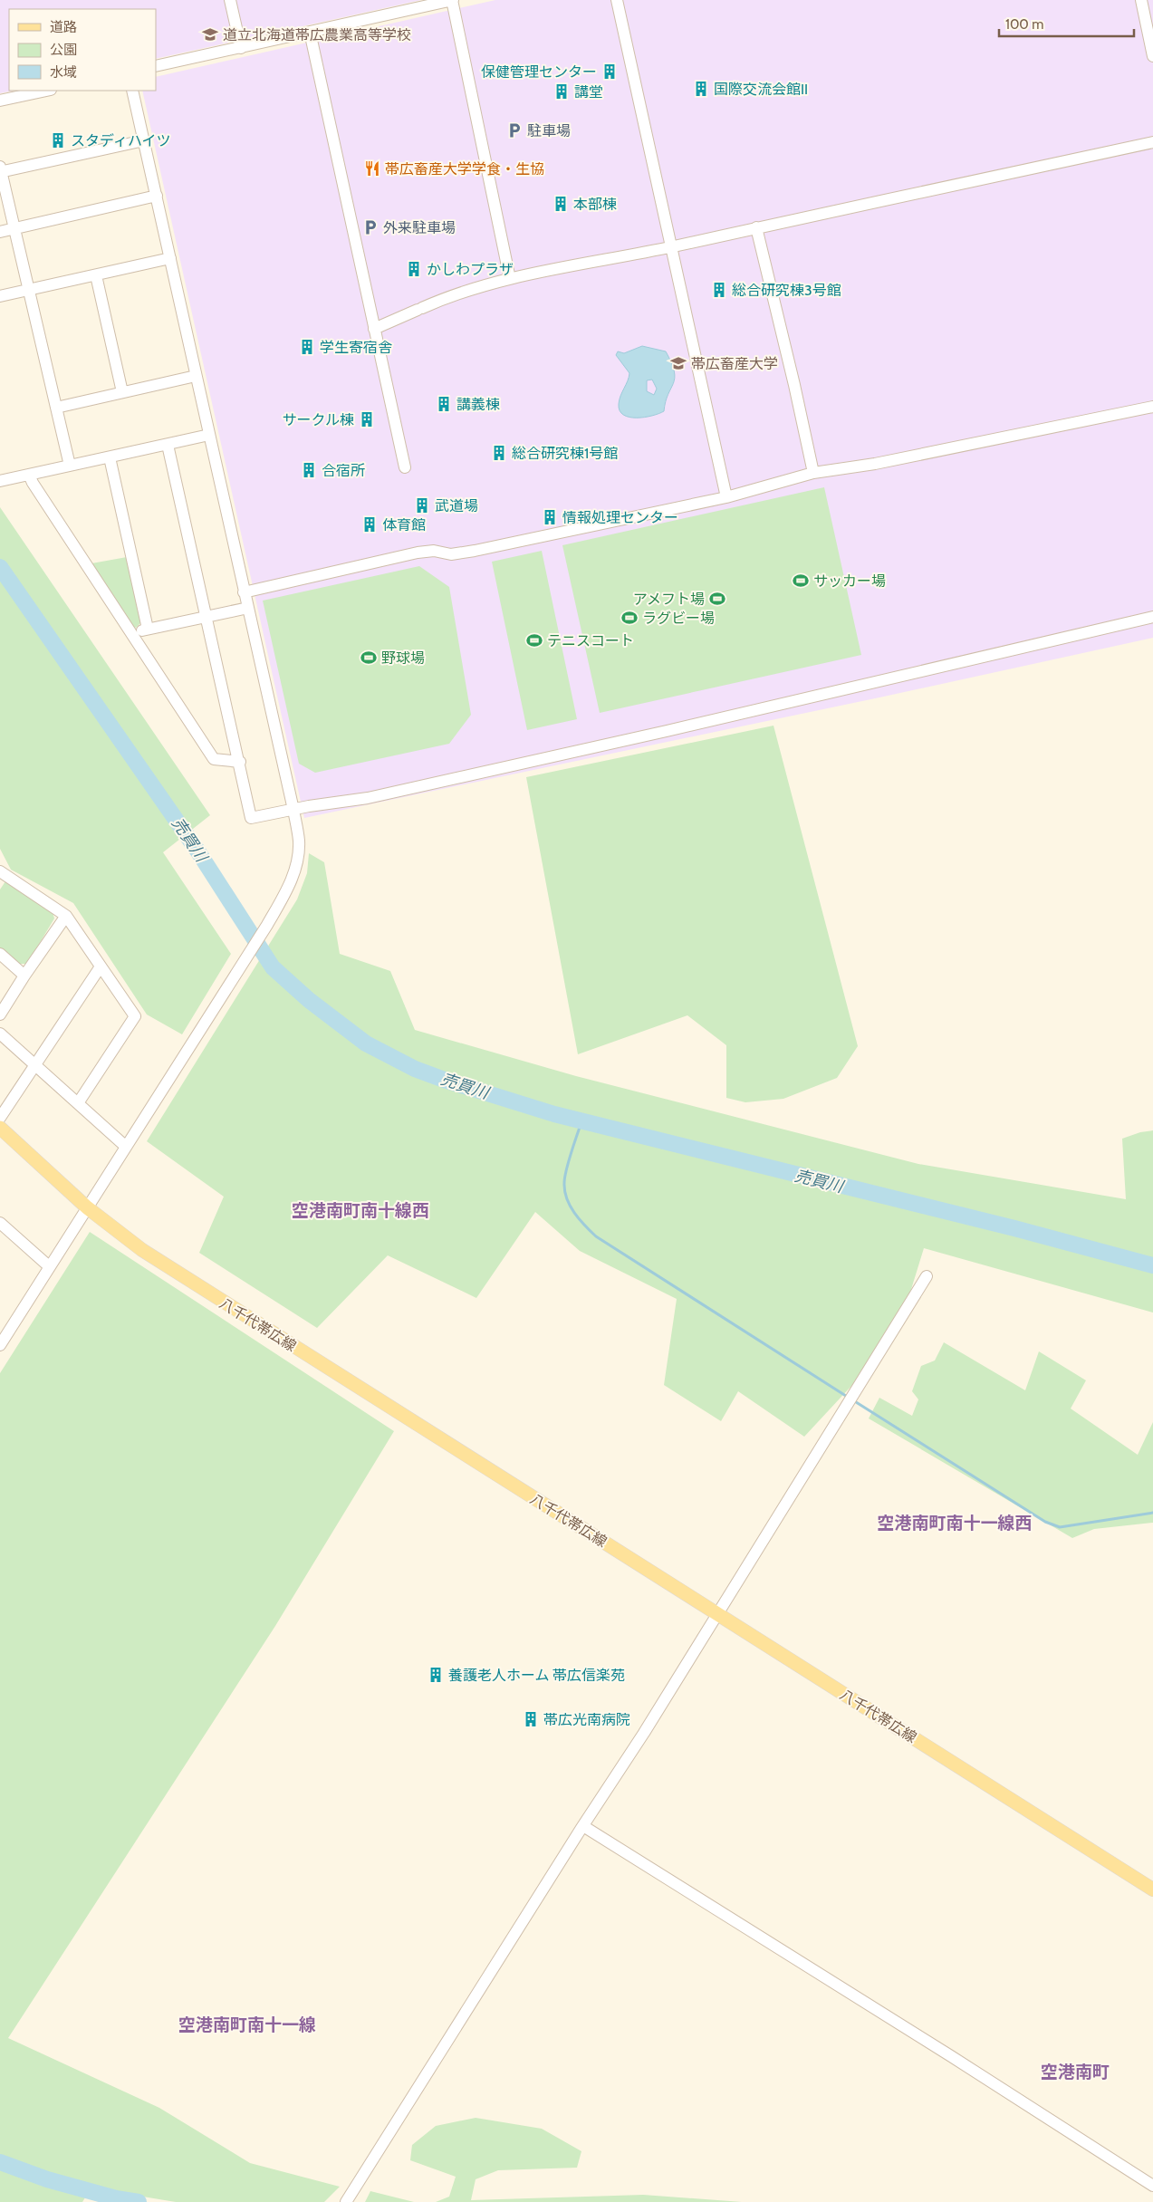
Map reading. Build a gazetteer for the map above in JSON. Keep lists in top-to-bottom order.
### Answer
{
  "streets": {
    "main road": ["八千代帯広線"]
  },
  "districts": [
    "空港南町南十線西",
    "空港南町南十一線西",
    "空港南町南十一線",
    "空港南町"
  ],
  "water": ["売買川"],
  "places": {
    "school or university": ["道立北海道帯広農業高等学校", "帯広畜産大学"],
    "building": [
      "保健管理センター",
      "国際交流会館II",
      "講堂",
      "スタディハイツ",
      "本部棟",
      "かしわプラザ",
      "総合研究棟3号館",
      "学生寄宿舎",
      "講義棟",
      "サークル棟",
      "総合研究棟1号館",
      "合宿所",
      "武道場",
      "情報処理センター",
      "体育館",
      "養護老人ホーム 帯広信楽苑",
      "帯広光南病院"
    ],
    "parking": ["駐車場", "外来駐車場"],
    "restaurant": ["帯広畜産大学学食・生協"],
    "sports": [
      "サッカー場",
      "アメフト場",
      "ラグビー場",
      "テニスコート",
      "野球場"
    ]
  },
  "legend": ["道路", "公園", "水域"],
  "scale_bar": "100 m"
}
